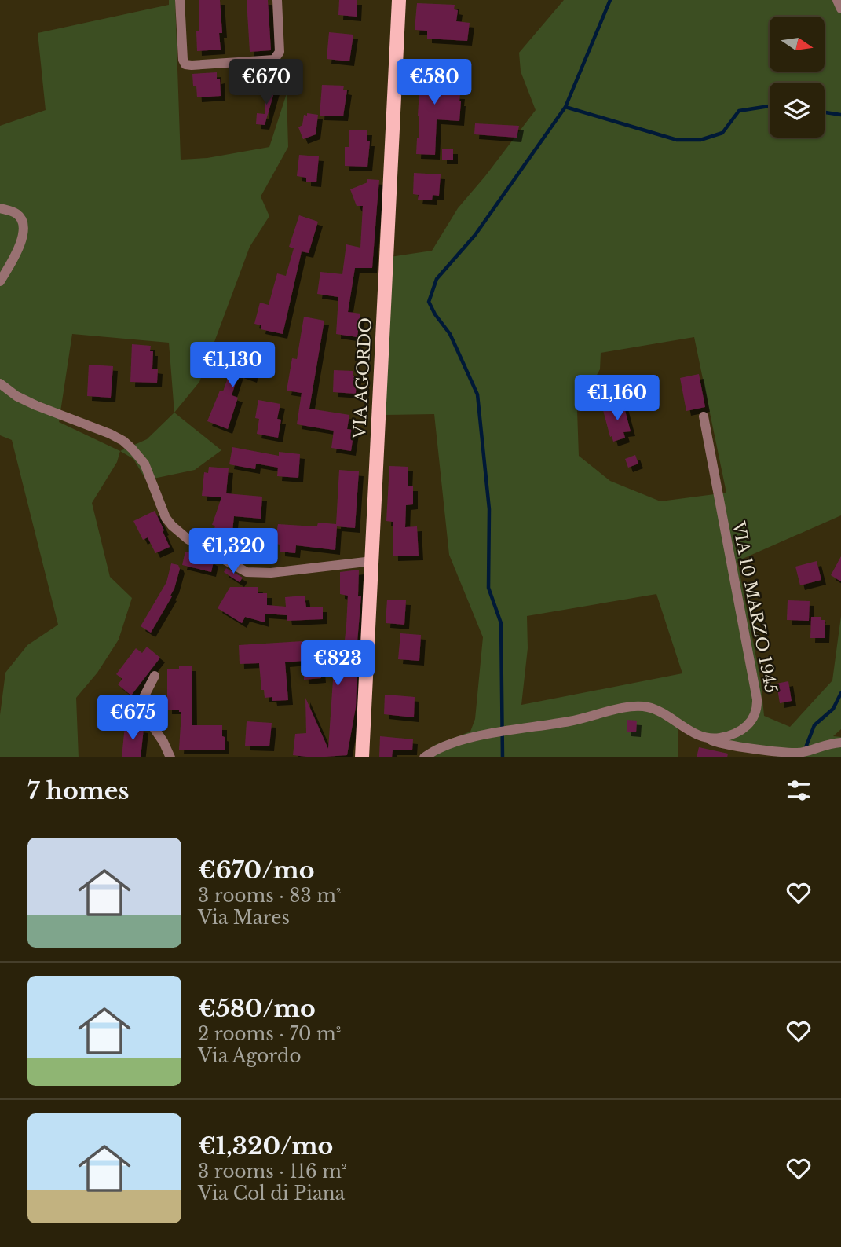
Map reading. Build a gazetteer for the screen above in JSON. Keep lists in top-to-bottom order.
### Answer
{
  "streets": {
    "main road": ["VIA AGORDO"],
    "street": ["VIA 10 MARZO 1945"]
  },
  "north": "right",
  "page": {
    "price": [
      "€670",
      "€580",
      "€1,130",
      "€1,160",
      "€1,320",
      "€823",
      "€675"
    ],
    "heading": "7 homes",
    "list": [
      {
        "name": "€670/mo",
        "note": "3 rooms · 83 m² · Via Mares"
      },
      {
        "name": "€580/mo",
        "note": "2 rooms · 70 m² · Via Agordo"
      },
      {
        "name": "€1,320/mo",
        "note": "3 rooms · 116 m² · Via Col di Piana"
      }
    ]
  }
}
